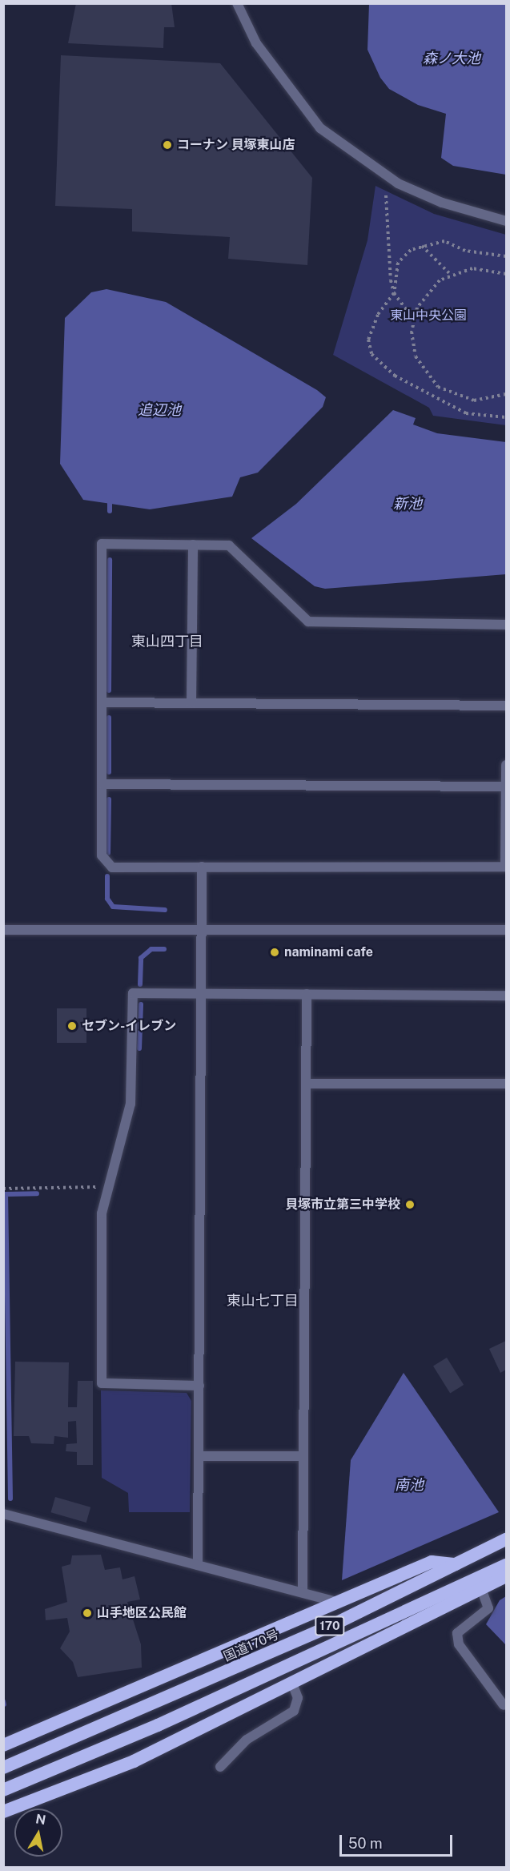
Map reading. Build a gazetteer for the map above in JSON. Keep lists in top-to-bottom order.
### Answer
{
  "streets": {
    "highway": ["170", "国道170号"]
  },
  "districts": ["東山四丁目", "東山七丁目"],
  "water": [
    "森ノ大池",
    "追辺池",
    "新池",
    "南池"
  ],
  "parks": ["東山中央公園"],
  "places": [
    "コーナン 貝塚東山店",
    "naminami cafe",
    "セブン-イレブン",
    "貝塚市立第三中学校",
    "山手地区公民館"
  ],
  "scale_bar": "50 m",
  "north": "top"
}
